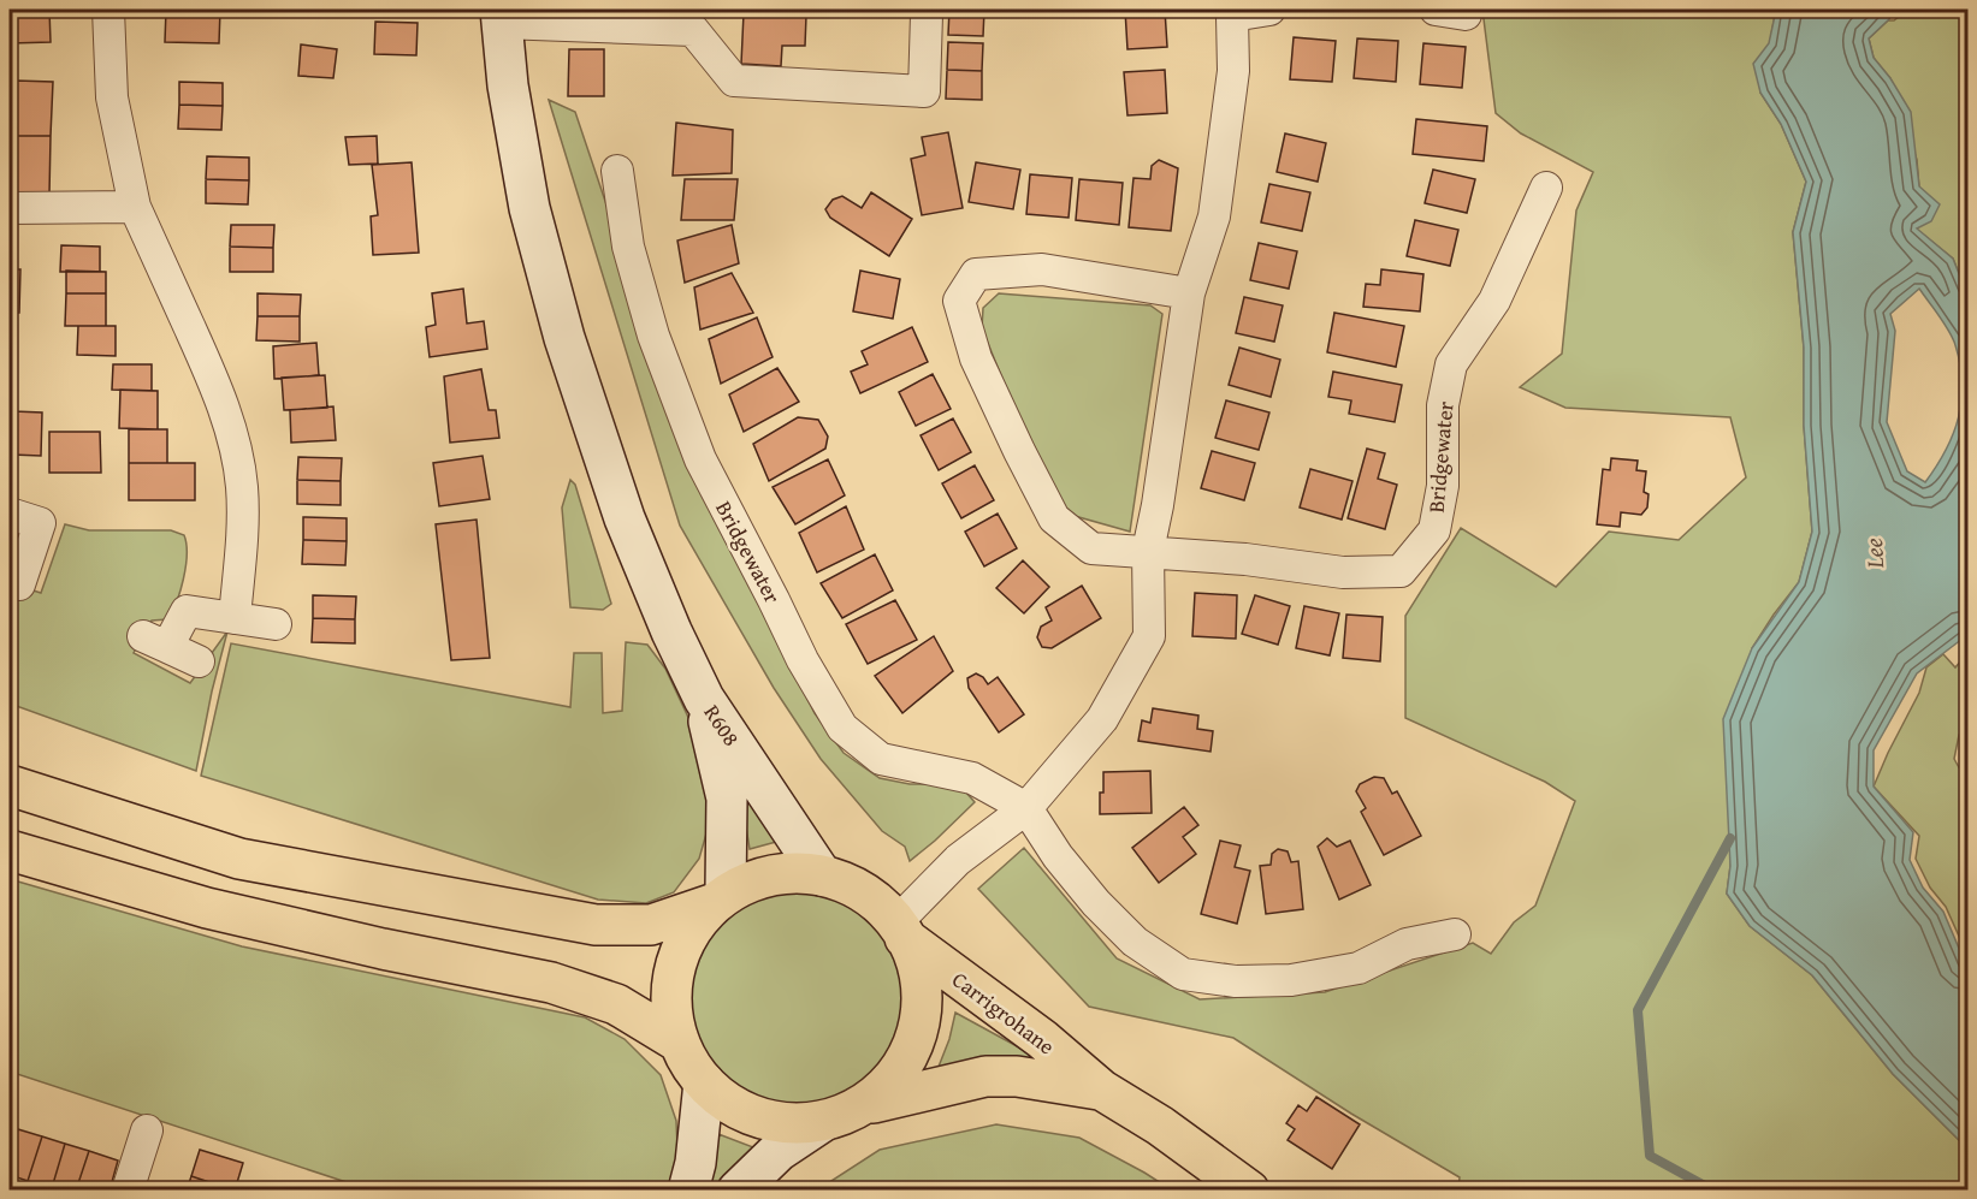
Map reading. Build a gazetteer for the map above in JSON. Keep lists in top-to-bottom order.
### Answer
{
  "streets": {
    "highway": ["Carrigrohane"],
    "main road": ["R608"],
    "street": ["Bridgewater"]
  },
  "crossings": [
    ["R608", "Carrigrohane"]
  ],
  "water": ["Lee"]
}
